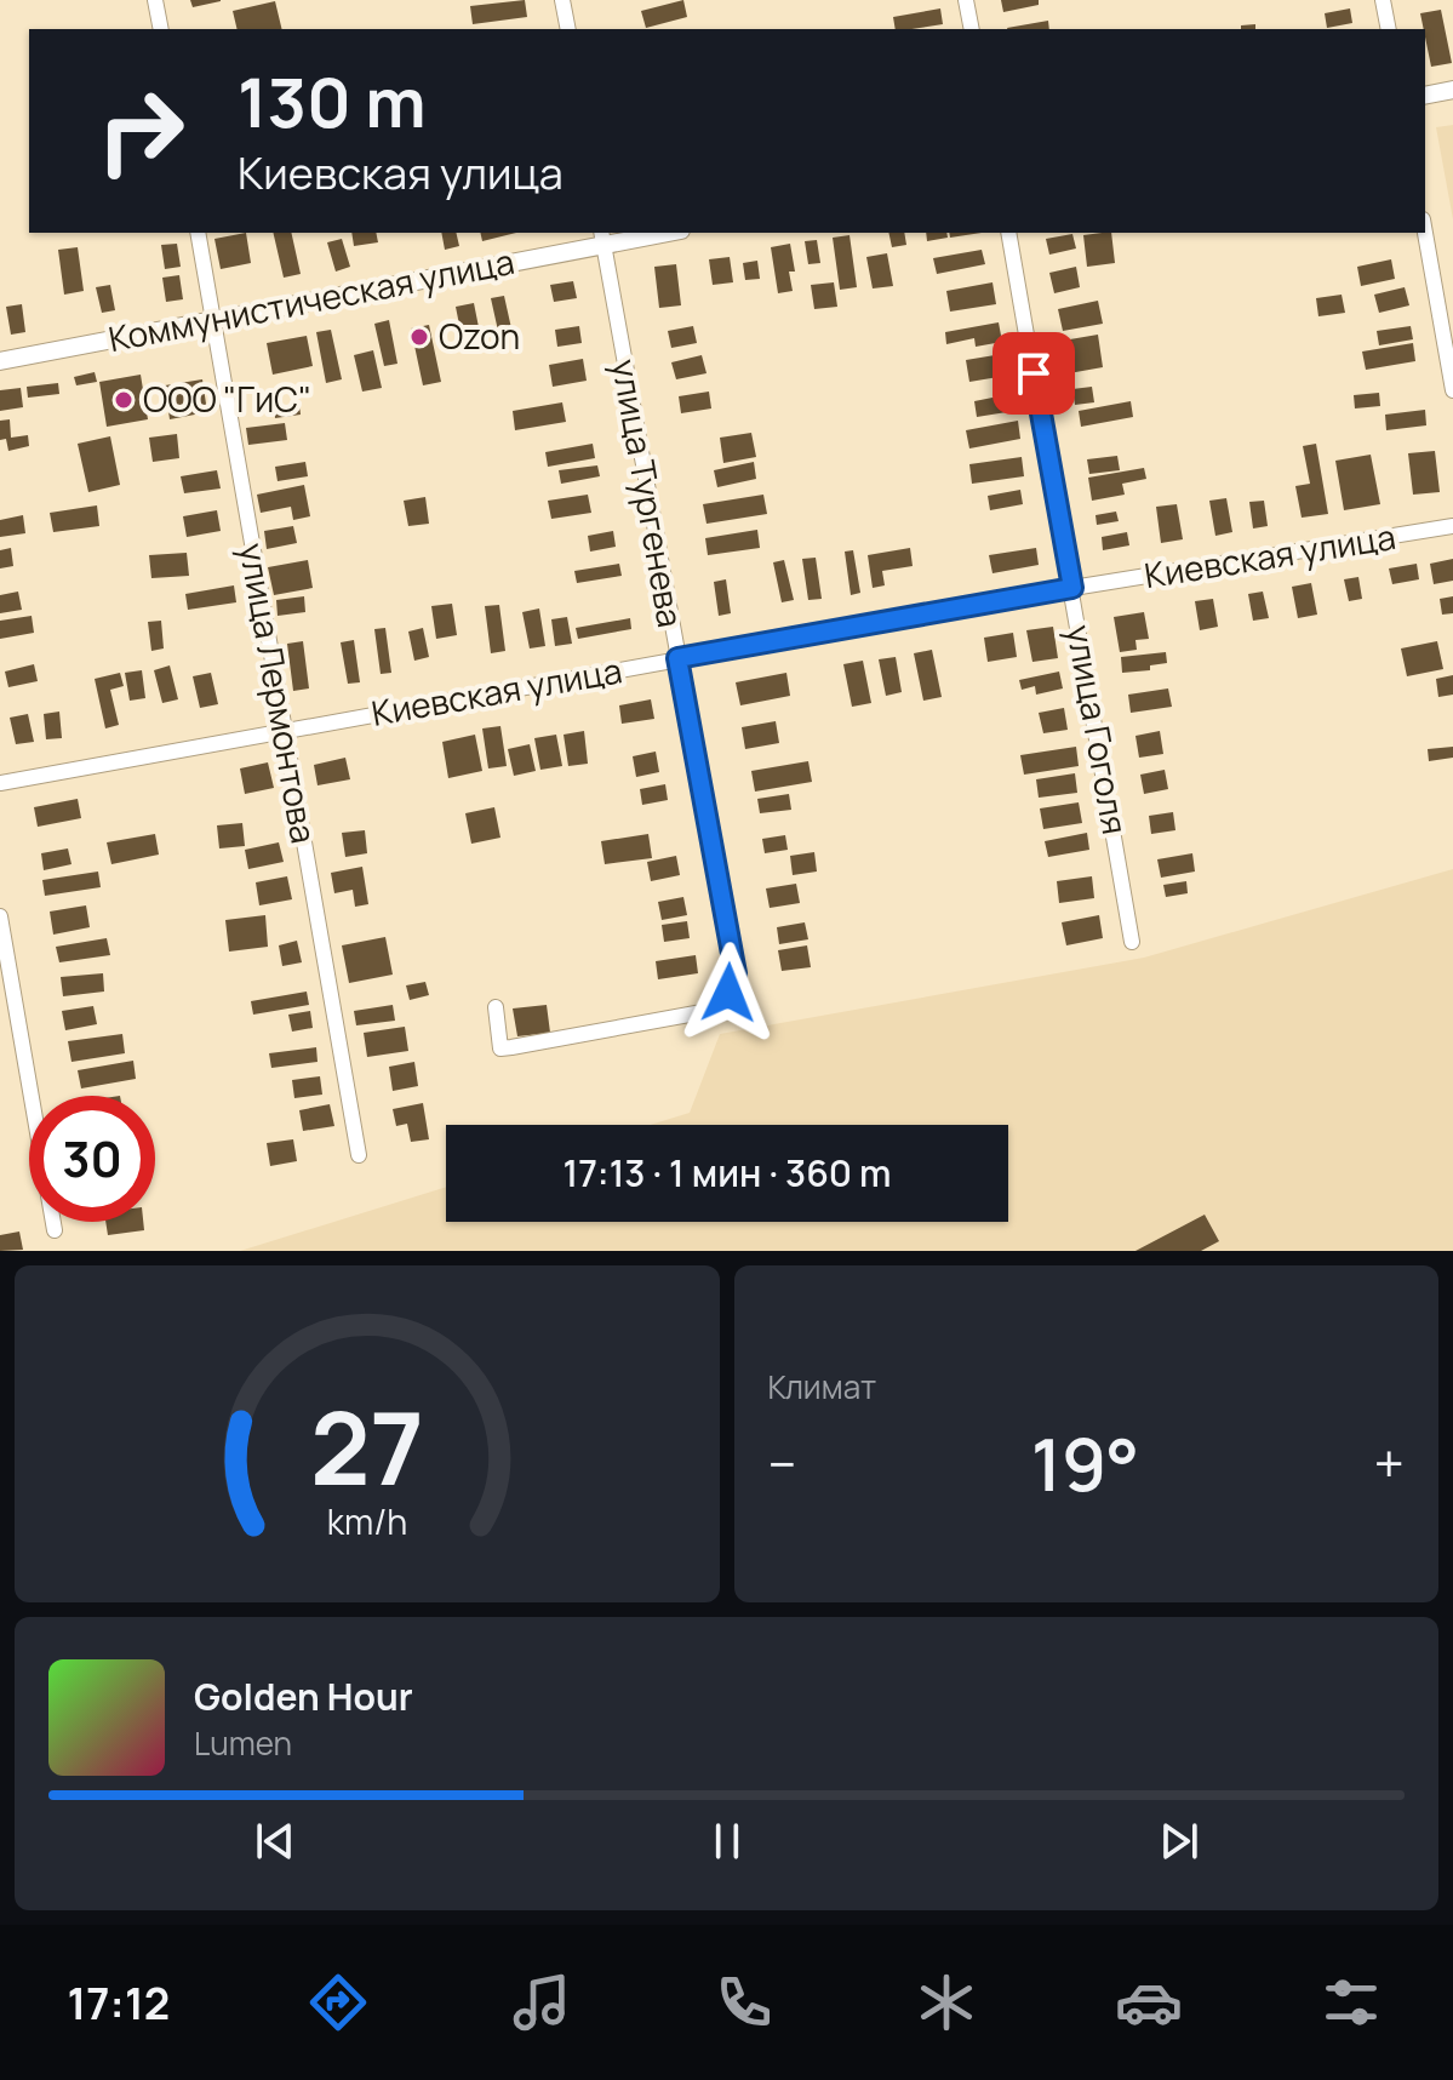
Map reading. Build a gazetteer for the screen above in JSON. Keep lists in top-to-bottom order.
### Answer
{
  "streets": {
    "street": [
      "Коммунистическая улица",
      "улица Тургенева",
      "Киевская улица",
      "улица Лермонтова",
      "улица Гоголя"
    ]
  },
  "crossings": [
    ["Коммунистическая улица", "улица Тургенева"],
    ["Коммунистическая улица", "улица Лермонтова"],
    ["улица Тургенева", "Киевская улица"],
    ["Киевская улица", "улица Лермонтова"],
    ["Киевская улица", "улица Гоголя"]
  ],
  "places": ["Ozon", "ООО \"ГиС\""],
  "page": {
    "turn": ["130 m", "Киевская улица"],
    "limit": "30",
    "trip": "17:13 · 1 мин · 360 m",
    "tile": "Климат",
    "heat": ["−", "19°", "+"],
    "song": ["Golden Hour", "Lumen"],
    "tabs": "17:12",
    "gauge": ["27", "km/h"]
  }
}
